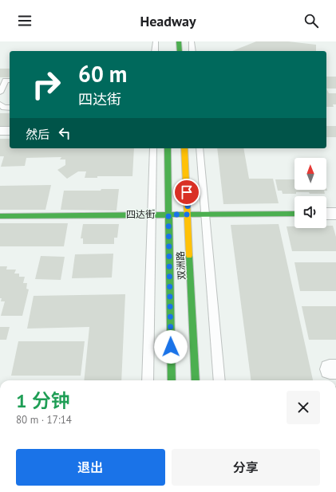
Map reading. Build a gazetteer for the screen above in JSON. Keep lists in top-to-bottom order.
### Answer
{
  "streets": {
    "main road": ["四达街", "双洲路"]
  },
  "crossings": [
    ["四达街", "双洲路"]
  ],
  "north": "top",
  "page": {
    "header": "Headway",
    "turn": ["60 m", "四达街"],
    "then": "然后",
    "heading": ["1 分钟", "80 m · 17:14"],
    "buttons": ["退出", "分享"]
  }
}
